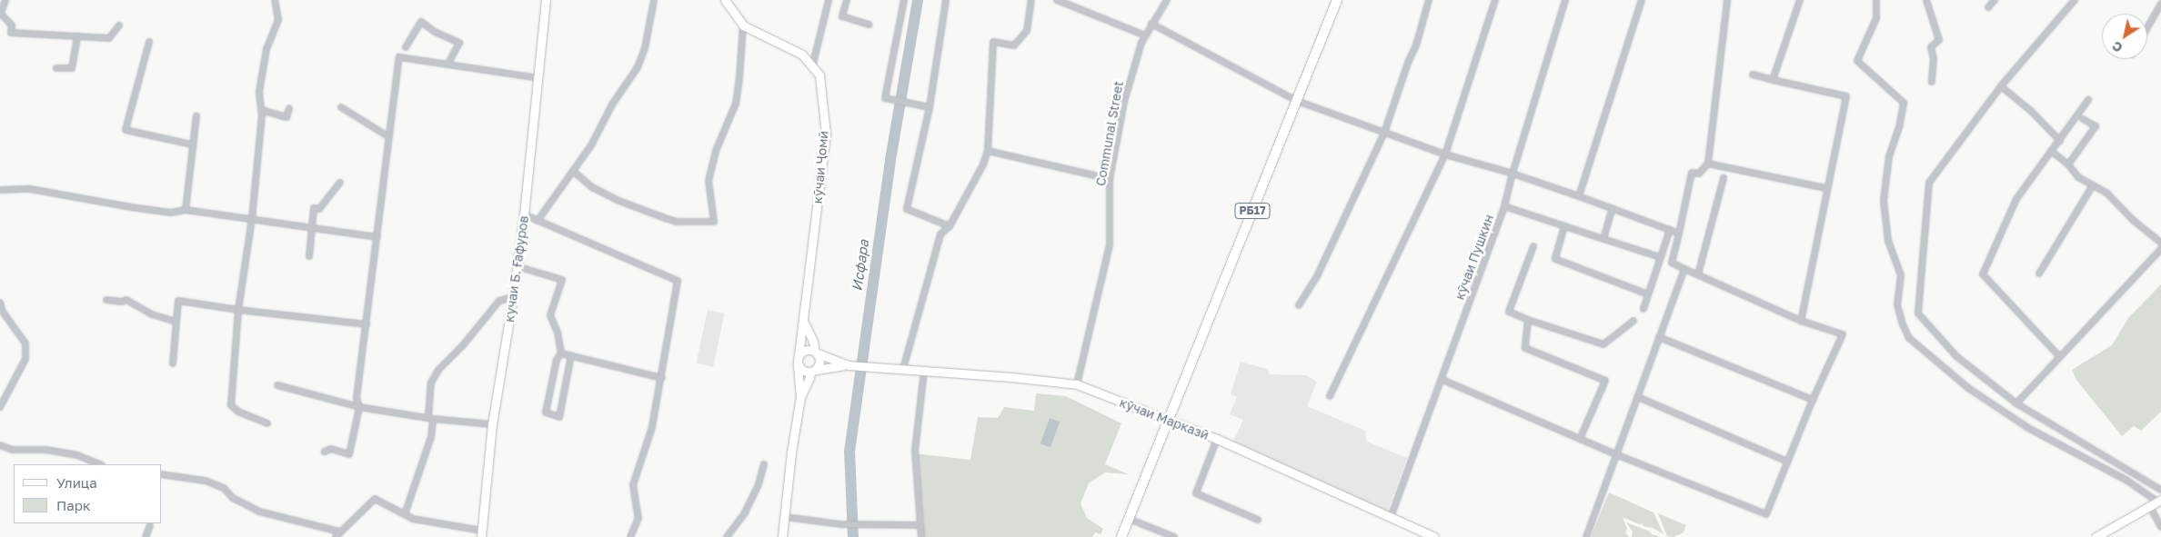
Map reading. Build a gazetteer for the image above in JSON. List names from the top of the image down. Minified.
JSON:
{"streets":{"main road":["кӯчаи Ҷомӣ","РБ17","кучаи Б. Ғафуров","кӯчаи Марказӣ"],"street":["Communal Street","кӯчаи Пушкин"]},"crossings":[["Communal Street","кӯчаи Марказӣ"],["РБ17","кӯчаи Марказӣ"],["кӯчаи Пушкин","кӯчаи Марказӣ"]],"water":["Исфара"],"legend":["Улица","Парк"],"north":"bottom left"}
